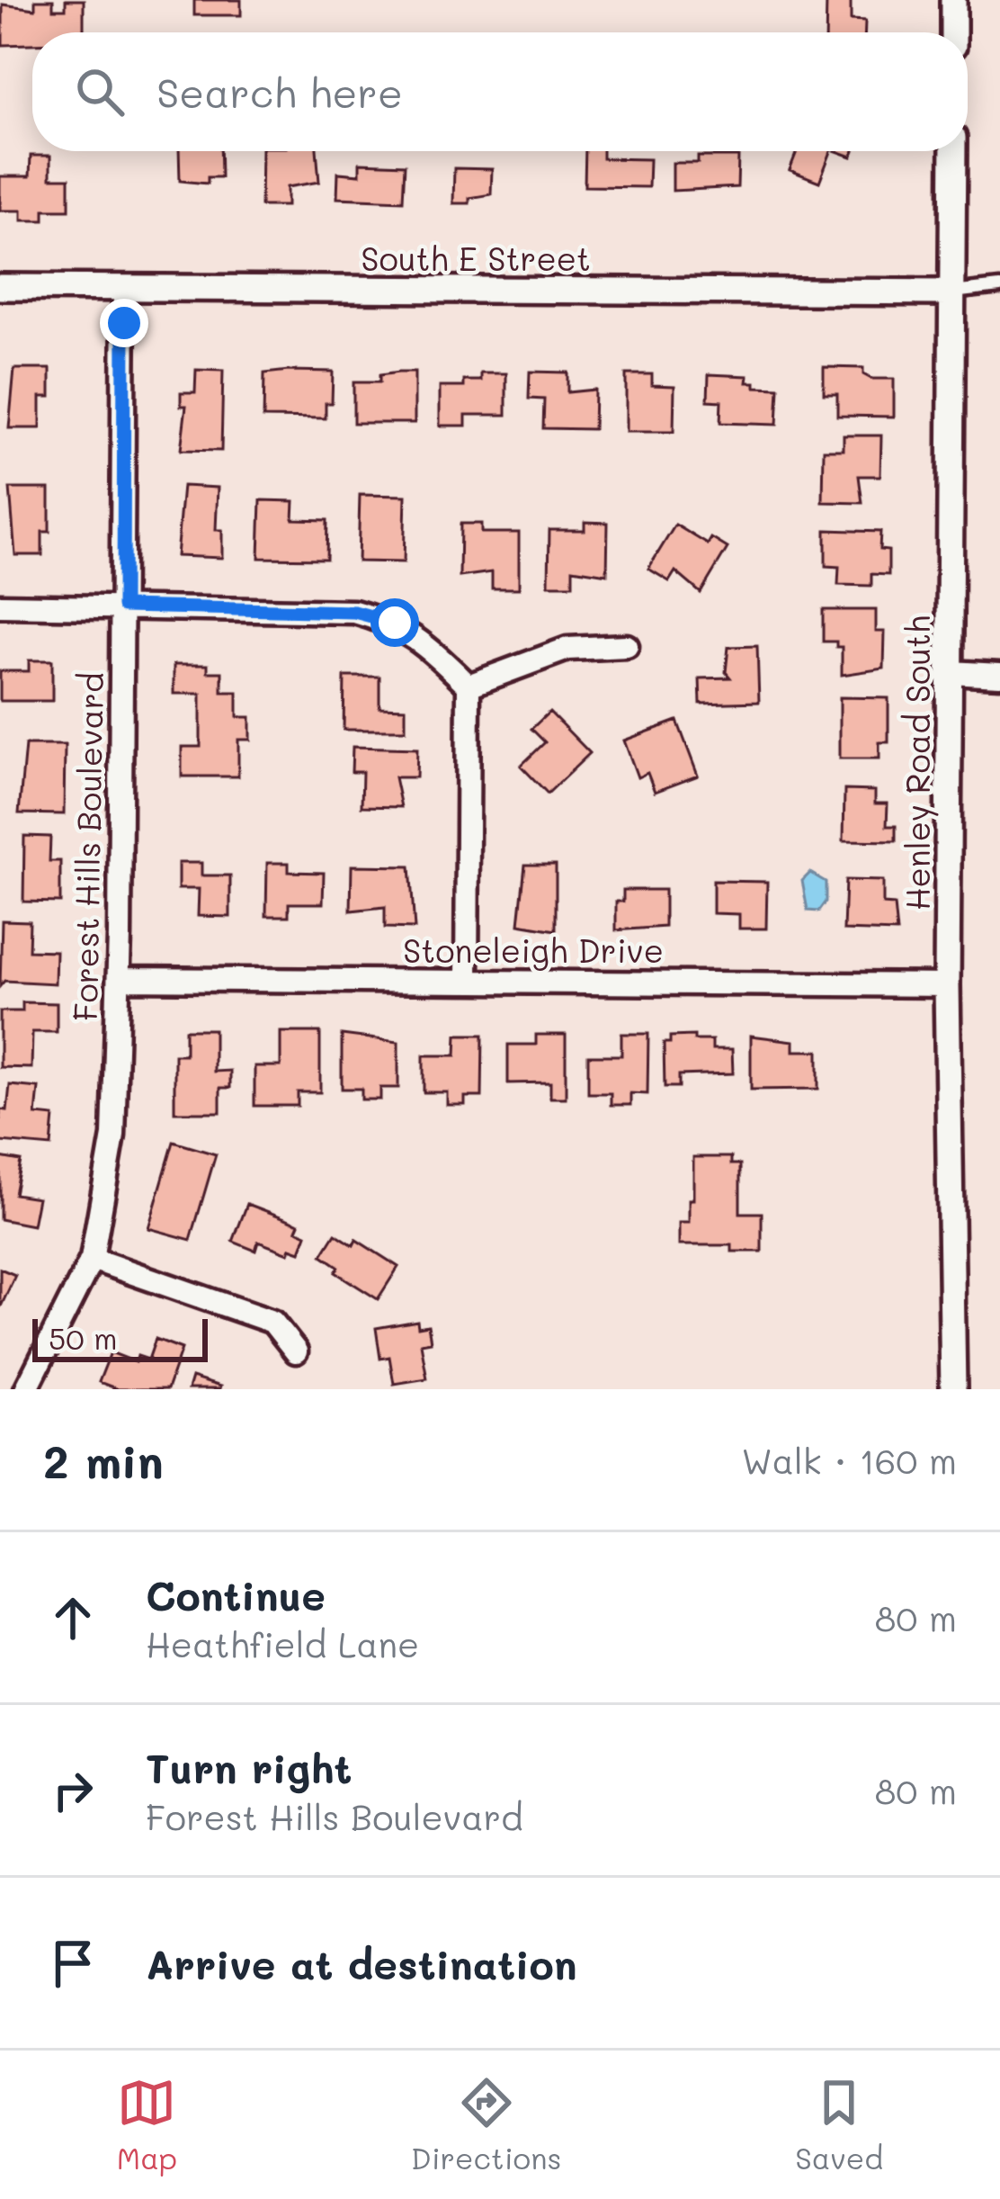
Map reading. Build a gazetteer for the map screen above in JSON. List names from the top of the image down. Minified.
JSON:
{"streets":{"street":["South E Street","Henley Road South","Forest Hills Boulevard","Stoneleigh Drive"]},"crossings":[["South E Street","Henley Road South"],["South E Street","Forest Hills Boulevard"],["Henley Road South","Stoneleigh Drive"],["Forest Hills Boulevard","Stoneleigh Drive"]],"scale_bar":"50 m","page":{"search":"Search here","scale":"50 m","heading":["2 min","Walk · 160 m"],"list":[["Continue","Heathfield Lane","80 m"],["Turn right","Forest Hills Boulevard","80 m"],"Arrive at destination"],"nav":["Map","Directions","Saved"]}}
